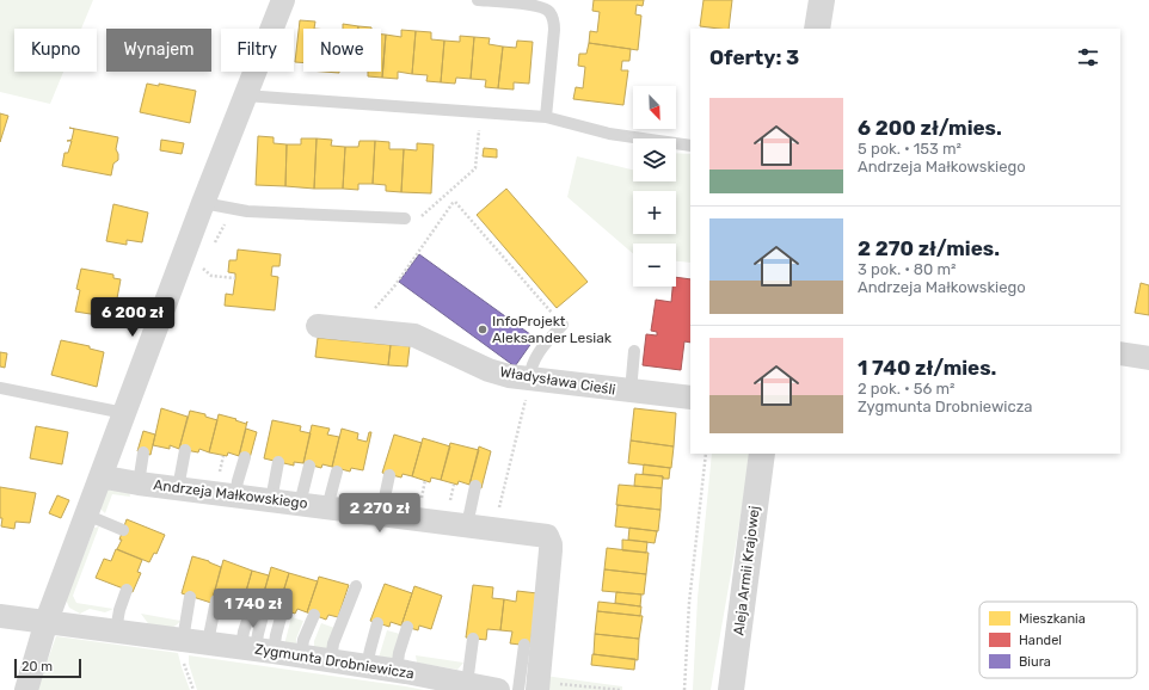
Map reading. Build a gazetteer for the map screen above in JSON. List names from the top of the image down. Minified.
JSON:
{"streets":{"street":["Władysława Cieśli","Andrzeja Małkowskiego","Aleja Armii Krajowej","Zygmunta Drobniewicza"]},"places":["InfoProjekt Aleksander Lesiak"],"legend":["Mieszkania","Handel","Biura"],"scale_bar":"20 m","north":"bottom right","page":{"chip":["Kupno","Wynajem","Filtry","Nowe"],"heading":"Oferty: 3","map_buttons":["+","−"],"list":[{"name":"6 200 zł/mies.","note":"5 pok. · 153 m² · Andrzeja Małkowskiego"},{"name":"2 270 zł/mies.","note":"3 pok. · 80 m² · Andrzeja Małkowskiego"},{"name":"1 740 zł/mies.","note":"2 pok. · 56 m² · Zygmunta Drobniewicza"}],"price":["6 200 zł","2 270 zł","1 740 zł"],"scale":"20 m"}}
